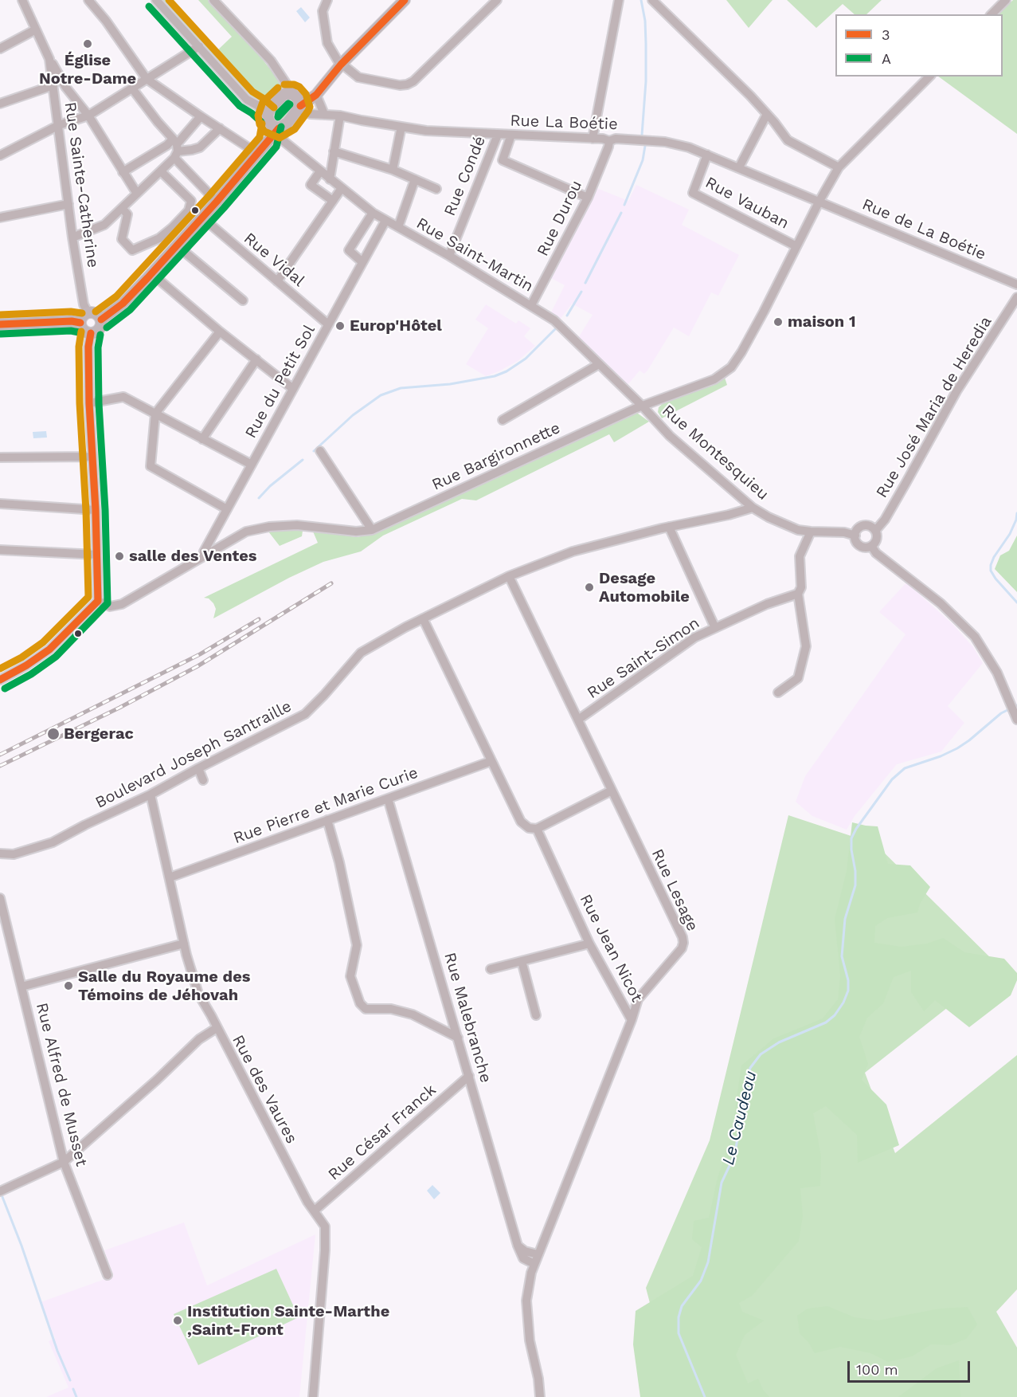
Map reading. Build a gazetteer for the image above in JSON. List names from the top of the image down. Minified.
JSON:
{"streets":{"street":["Rue La Boétie","Rue Condé","Rue Sainte-Catherine","Rue Vauban","Rue Durou","Rue de La Boétie","Rue Saint-Martin","Rue Vidal","Rue du Petit Sol","Rue José Maria de Heredia","Rue Montesquieu","Rue Bargironnette","Rue Saint-Simon","Boulevard Joseph Santraille","Rue Pierre et Marie Curie","Rue Lesage","Rue Jean Nicot","Rue Malebranche","Rue Alfred de Musset","Rue des Vaures","Rue César Franck"]},"crossings":[["Rue La Boétie","Rue Condé"],["Rue La Boétie","Rue Vauban"],["Rue La Boétie","Rue Durou"],["Rue La Boétie","Rue de La Boétie"],["Rue La Boétie","Rue Bargironnette"],["Rue Condé","Rue Saint-Martin"],["Rue Vauban","Rue Bargironnette"],["Rue Durou","Rue Saint-Martin"],["Rue de La Boétie","Rue Bargironnette"],["Rue Saint-Martin","Rue du Petit Sol"],["Rue Saint-Martin","Rue Montesquieu"],["Rue Saint-Martin","Rue Bargironnette"],["Rue Vidal","Rue du Petit Sol"],["Rue du Petit Sol","Rue Bargironnette"],["Rue José Maria de Heredia","Rue Montesquieu"],["Rue Montesquieu","Rue Bargironnette"],["Rue Montesquieu","Boulevard Joseph Santraille"],["Boulevard Joseph Santraille","Rue des Vaures"],["Rue Pierre et Marie Curie","Rue Malebranche"],["Rue Pierre et Marie Curie","Rue des Vaures"],["Rue Lesage","Rue Jean Nicot"],["Rue Jean Nicot","Rue Malebranche"],["Rue Malebranche","Rue César Franck"],["Rue des Vaures","Rue César Franck"]],"water":["Le Caudeau"],"places":["Église Notre-Dame","maison 1","Europ'Hôtel","salle des Ventes","Desage Automobile","Bergerac","Salle du Royaume des Témoins de Jéhovah","Institution Sainte-Marthe ,Saint-Front"],"lines":["transit line 3","transit line A"],"legend":["3","A"],"scale_bar":"100 m"}
